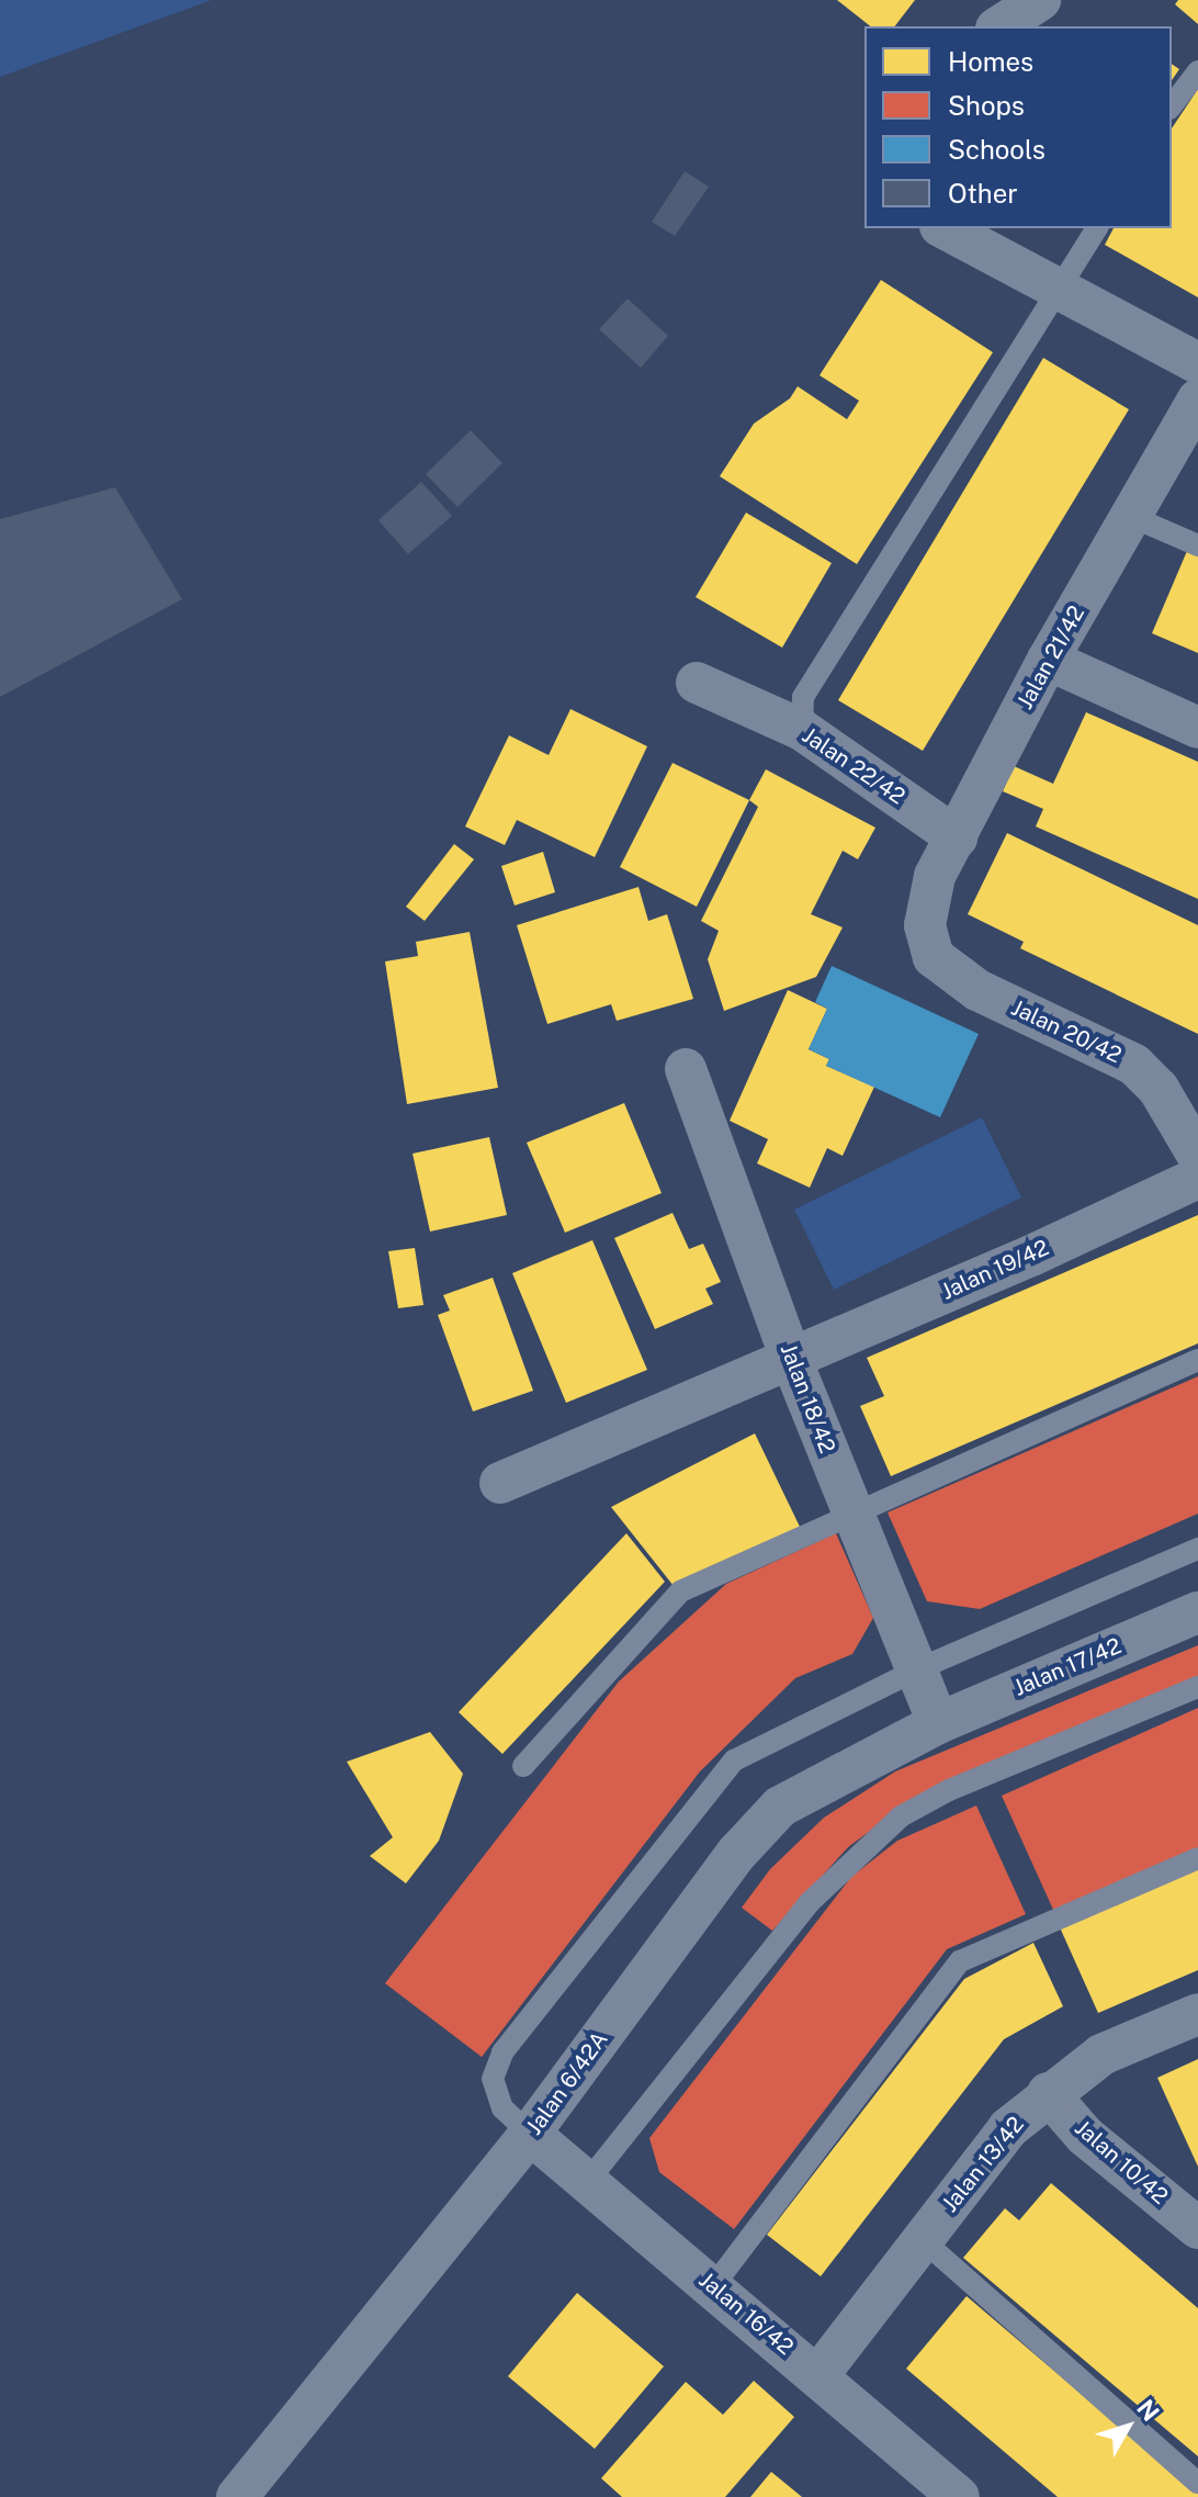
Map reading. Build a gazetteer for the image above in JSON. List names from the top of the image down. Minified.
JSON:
{"streets":{"street":["Jalan 21/42","Jalan 22/42","Jalan 20/42","Jalan 19/42","Jalan 18/42","Jalan 17/42","Jalan 6/42A","Jalan 10/42","Jalan 13/42","Jalan 16/42"]},"crossings":[["Jalan 21/42","Jalan 22/42"],["Jalan 21/42","Jalan 20/42"],["Jalan 19/42","Jalan 18/42"],["Jalan 18/42","Jalan 17/42"],["Jalan 18/42","Jalan 6/42A"],["Jalan 17/42","Jalan 6/42A"],["Jalan 6/42A","Jalan 16/42"],["Jalan 10/42","Jalan 13/42"],["Jalan 13/42","Jalan 16/42"]],"legend":["Homes","Shops","Schools","Other"],"north":"top right"}
